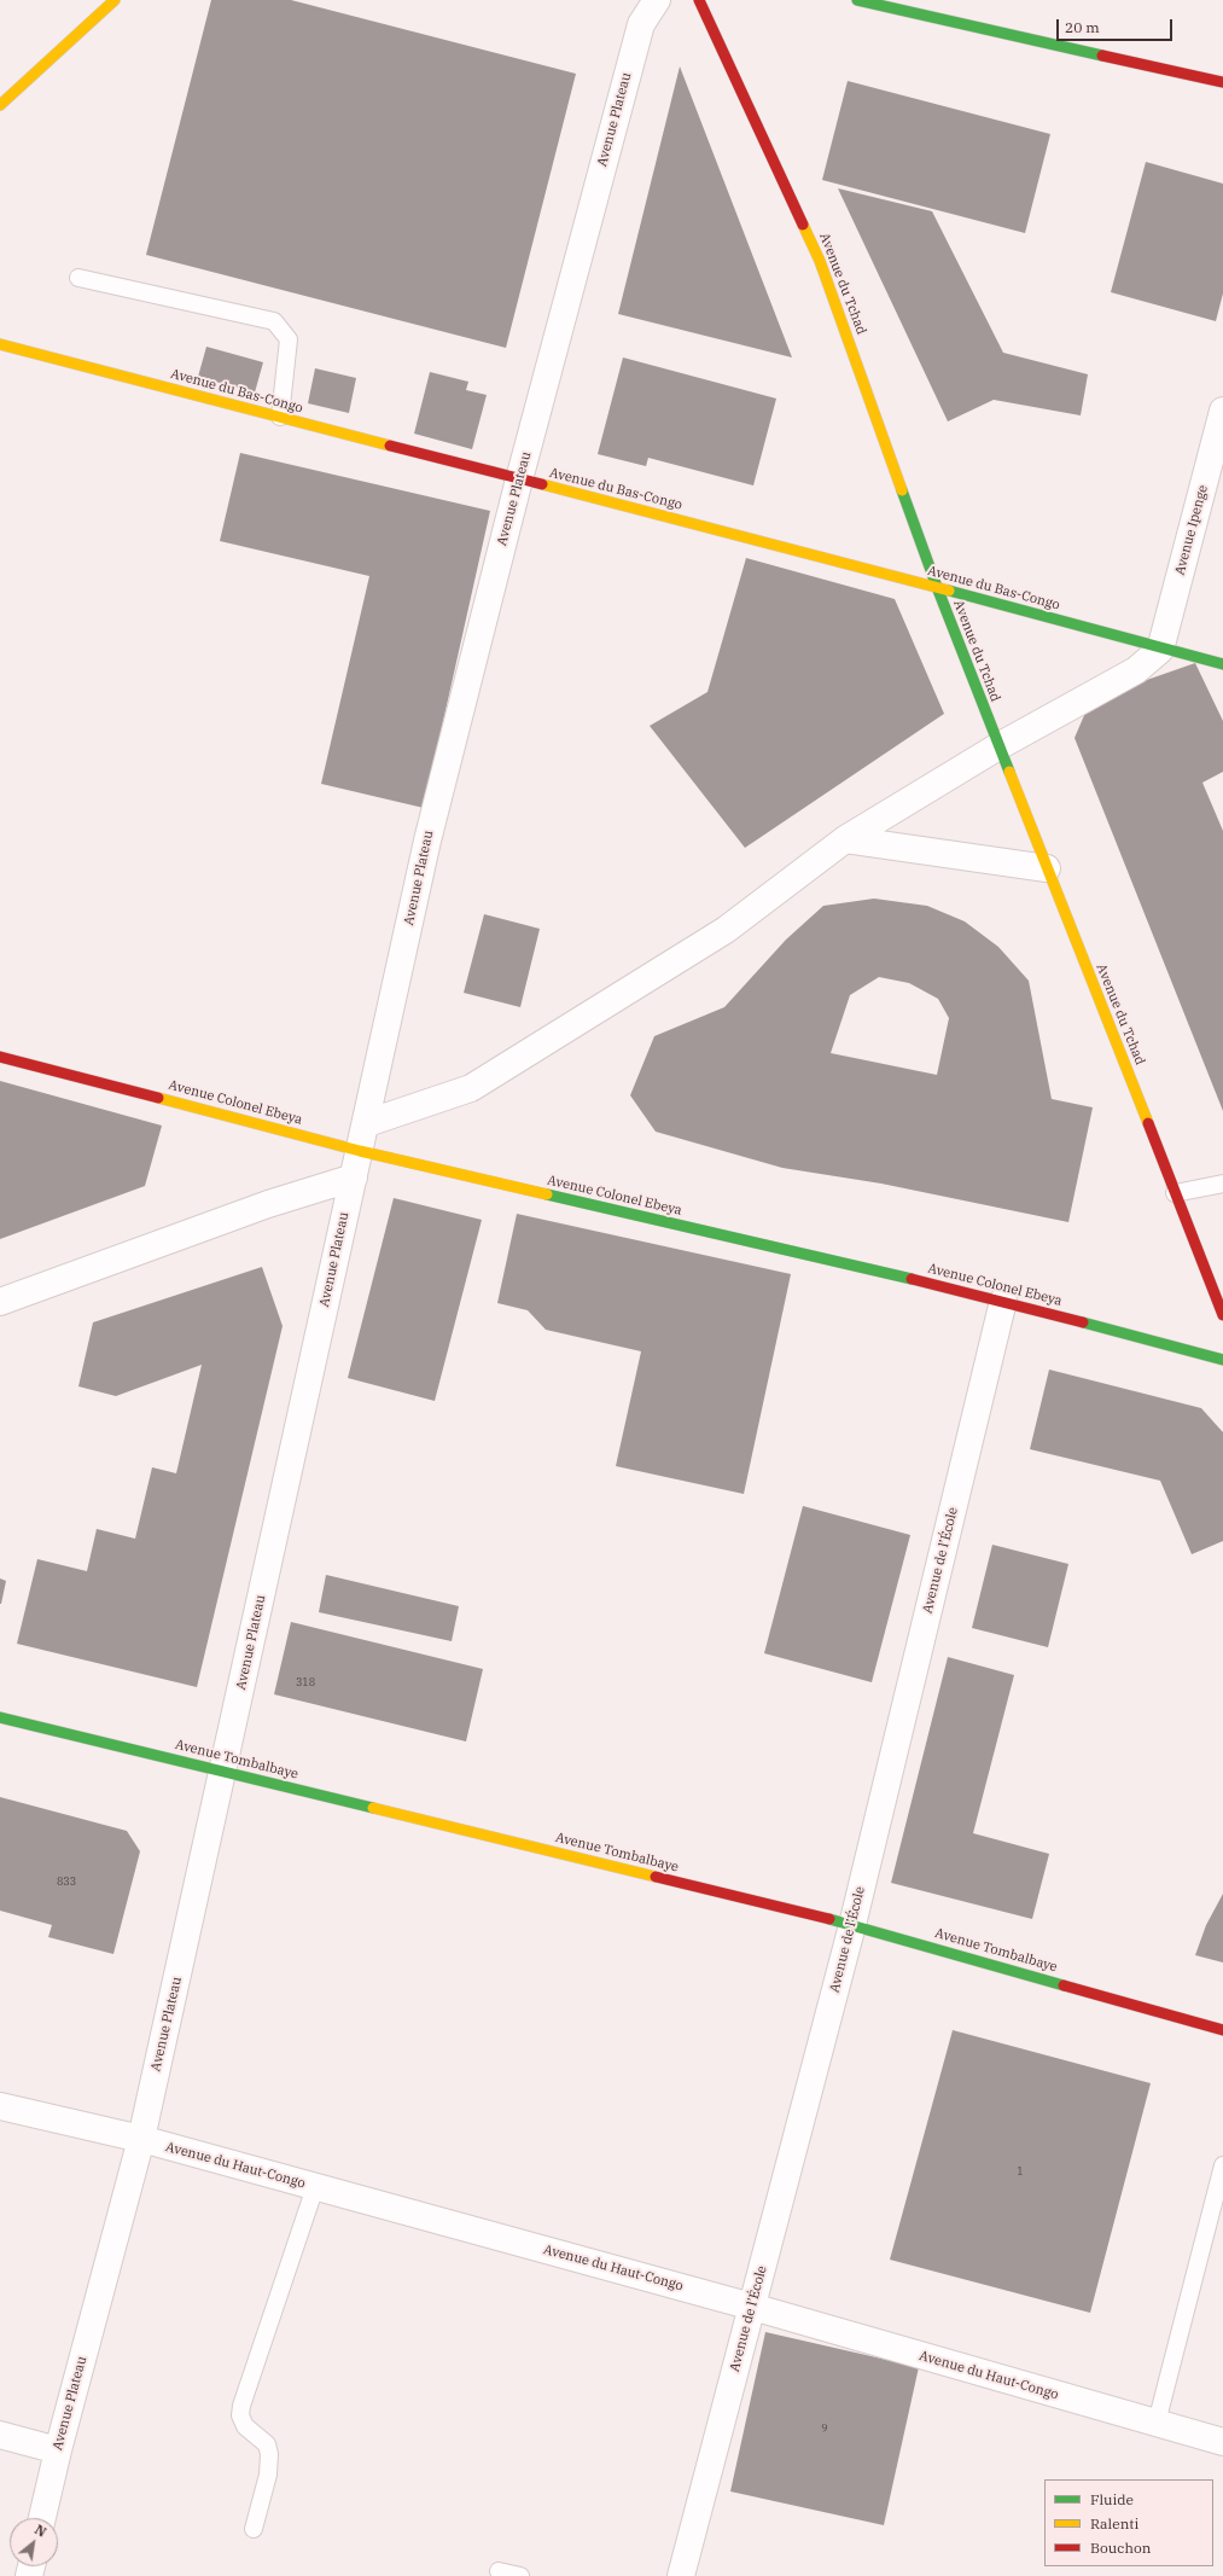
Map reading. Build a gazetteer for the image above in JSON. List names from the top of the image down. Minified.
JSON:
{"streets":{"street":["Avenue Plateau","Avenue du Tchad","Avenue du Bas-Congo","Avenue Ipenge","Avenue Colonel Ebeya","Avenue de l’École","Avenue Tombalbaye","Avenue du Haut-Congo"]},"crossings":[["Avenue Plateau","Avenue du Bas-Congo"],["Avenue Plateau","Avenue Colonel Ebeya"],["Avenue Plateau","Avenue Tombalbaye"],["Avenue Plateau","Avenue du Haut-Congo"],["Avenue du Tchad","Avenue du Bas-Congo"],["Avenue du Bas-Congo","Avenue Ipenge"],["Avenue Colonel Ebeya","Avenue de l’École"],["Avenue de l’École","Avenue Tombalbaye"],["Avenue de l’École","Avenue du Haut-Congo"]],"house_numbers":["318","833","1","9"],"legend":["Fluide","Ralenti","Bouchon"],"scale_bar":"20 m","north":"top right"}
